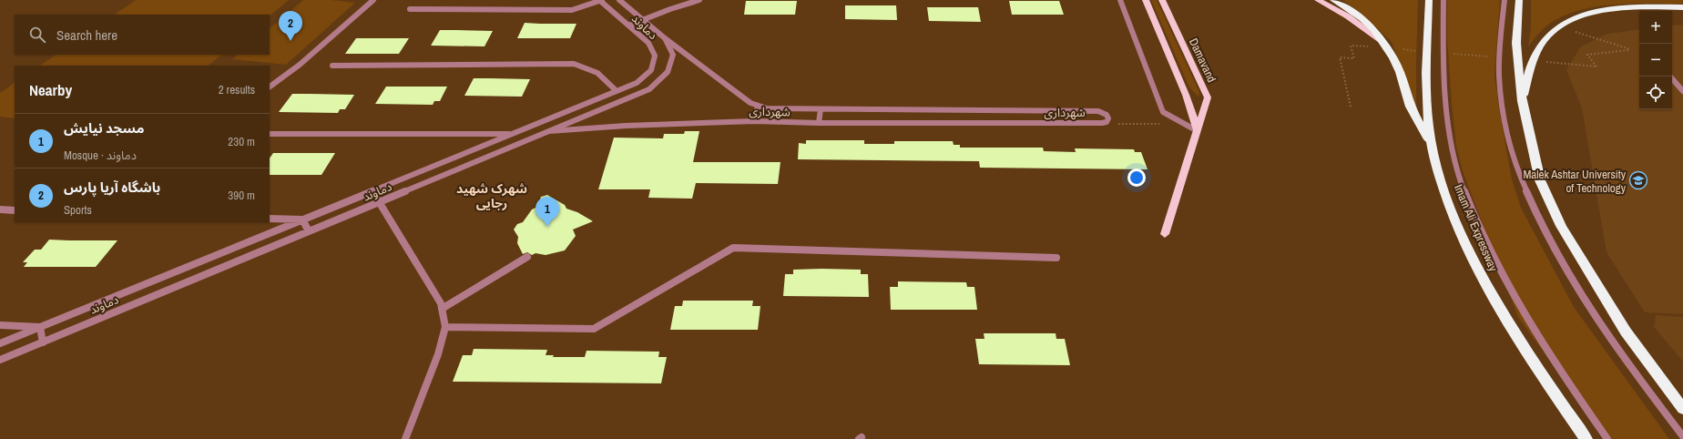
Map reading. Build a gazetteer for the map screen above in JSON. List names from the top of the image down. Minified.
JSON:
{"streets":{"highway":["Imam Ali Expressway"],"main road":["Damavand"],"street":["دماوند","شهرداری"]},"crossings":[["دماوند","شهرداری"]],"districts":["شهرک شهید رجایی"],"places":{"school or university":["Malek Ashtar University of Technology"]},"page":{"map_buttons":["+","−"],"pins":["2","1"],"search":"Search here","heading":["Nearby","2 results"],"list":[{"mark":"1","name":"مسجد نیایش","note":"Mosque · دماوند","value":"230 m"},{"mark":"2","name":"باشگاه آریا پارس","note":"Sports","value":"390 m"}]}}
